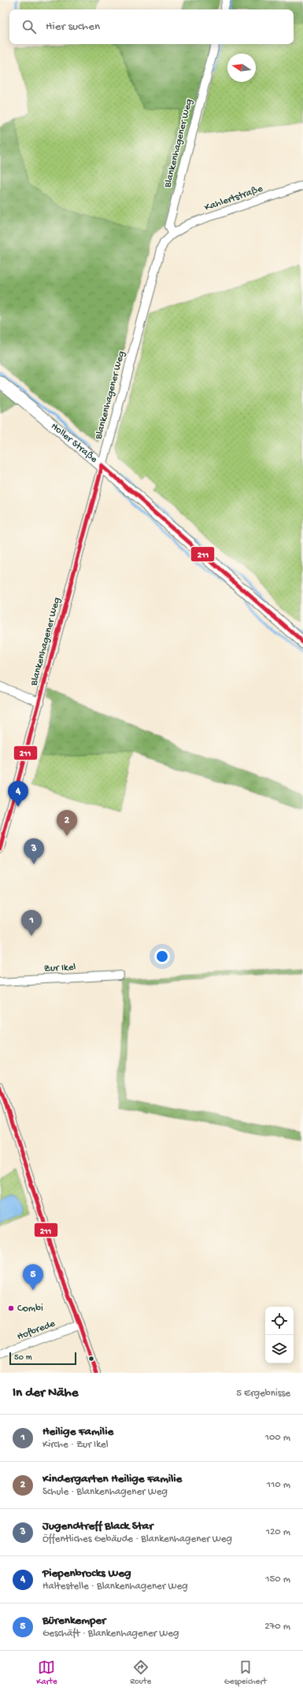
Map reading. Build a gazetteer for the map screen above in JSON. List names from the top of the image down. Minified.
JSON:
{"streets":{"street":["Blankenhagener Weg","Kahlertstraße","Holler Straße","Zur Ikel","Hofbrede"]},"crossings":[["Blankenhagener Weg","Kahlertstraße"],["Blankenhagener Weg","Holler Straße"]],"places":["Combi"],"lines":["transit line 211"],"scale_bar":"50 m","north":"left","page":{"search":"Hier suchen","pins":["4","2","3","1","5"],"scale":"50 m","heading":["In der Nähe","5 Ergebnisse"],"list":[{"mark":"1","name":"Heilige Familie","note":"Kirche · Zur Ikel","value":"100 m"},{"mark":"2","name":"Kindergarten Heilige Familie","note":"Schule · Blankenhagener Weg","value":"110 m"},{"mark":"3","name":"Jugendtreff Black Star","note":"Öffentliches Gebäude · Blankenhagener Weg","value":"120 m"},{"mark":"4","name":"Piepenbrocks Weg","note":"Haltestelle · Blankenhagener Weg","value":"150 m"},{"mark":"5","name":"Bürenkemper","note":"Geschäft · Blankenhagener Weg","value":"270 m"}],"nav":["Karte","Route","Gespeichert"]}}
